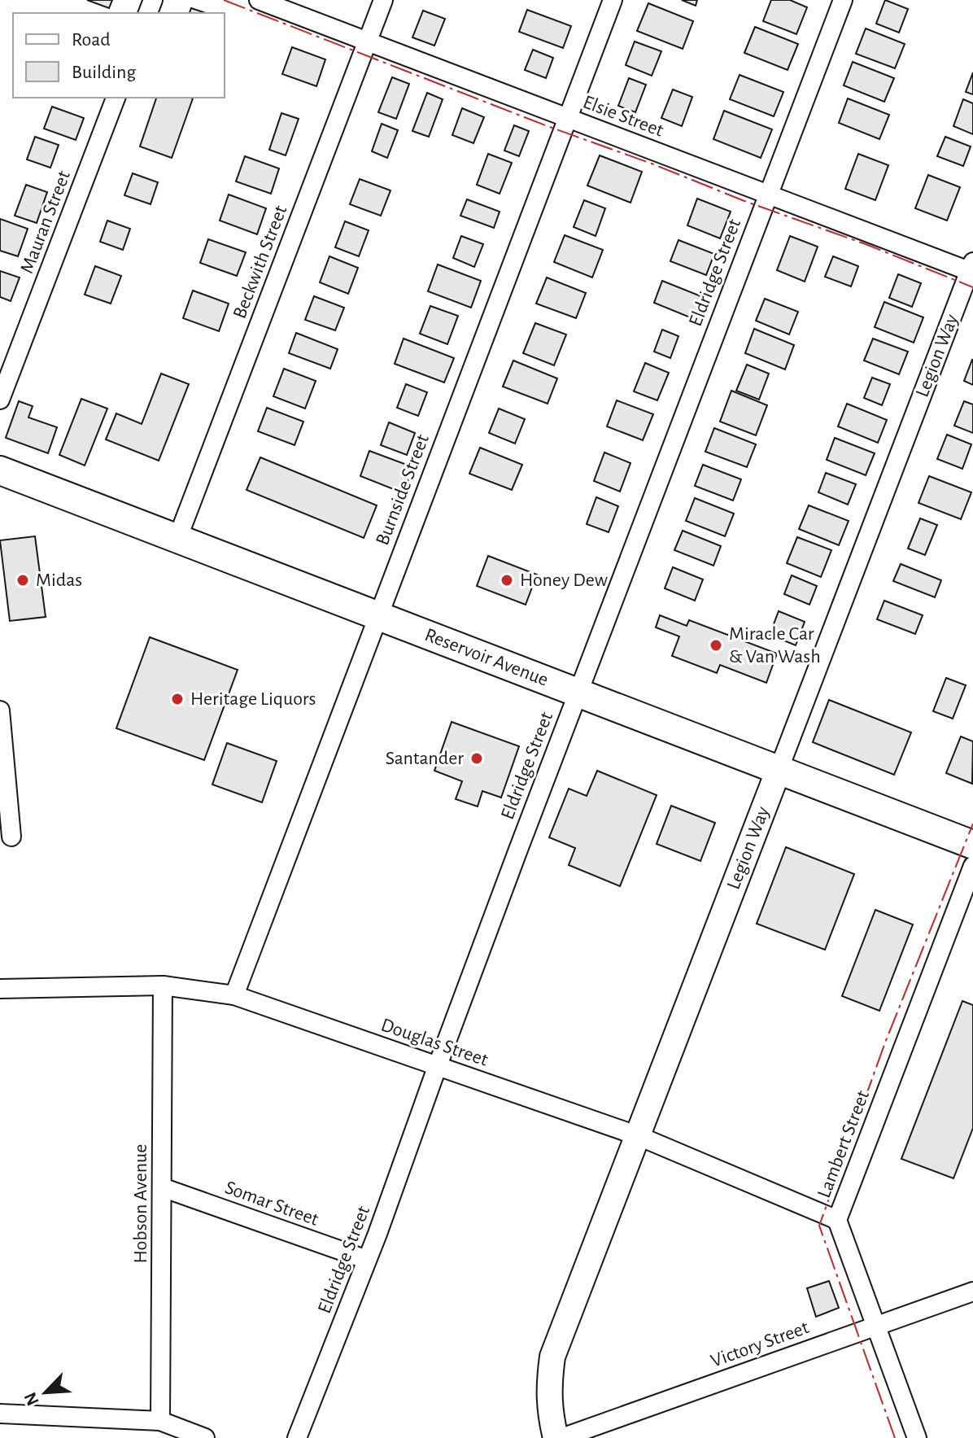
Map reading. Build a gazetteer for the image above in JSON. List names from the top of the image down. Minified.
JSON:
{"streets":{"main road":["Reservoir Avenue"],"street":["Elsie Street","Mauran Street","Beckwith Street","Eldridge Street","Legion Way","Burnside Street","Douglas Street","Lambert Street","Hobson Avenue","Somar Street","Victory Street"]},"crossings":[["Elsie Street","Beckwith Street"],["Elsie Street","Eldridge Street"],["Elsie Street","Legion Way"],["Elsie Street","Burnside Street"],["Beckwith Street","Reservoir Avenue"],["Eldridge Street","Reservoir Avenue"],["Eldridge Street","Douglas Street"],["Eldridge Street","Somar Street"],["Legion Way","Reservoir Avenue"],["Legion Way","Douglas Street"],["Burnside Street","Reservoir Avenue"],["Burnside Street","Douglas Street"],["Douglas Street","Lambert Street"],["Douglas Street","Hobson Avenue"],["Lambert Street","Victory Street"],["Hobson Avenue","Somar Street"]],"places":["Midas","Honey Dew","Miracle Car & Van Wash","Heritage Liquors","Santander"],"legend":["Road","Building"],"north":"bottom left"}
